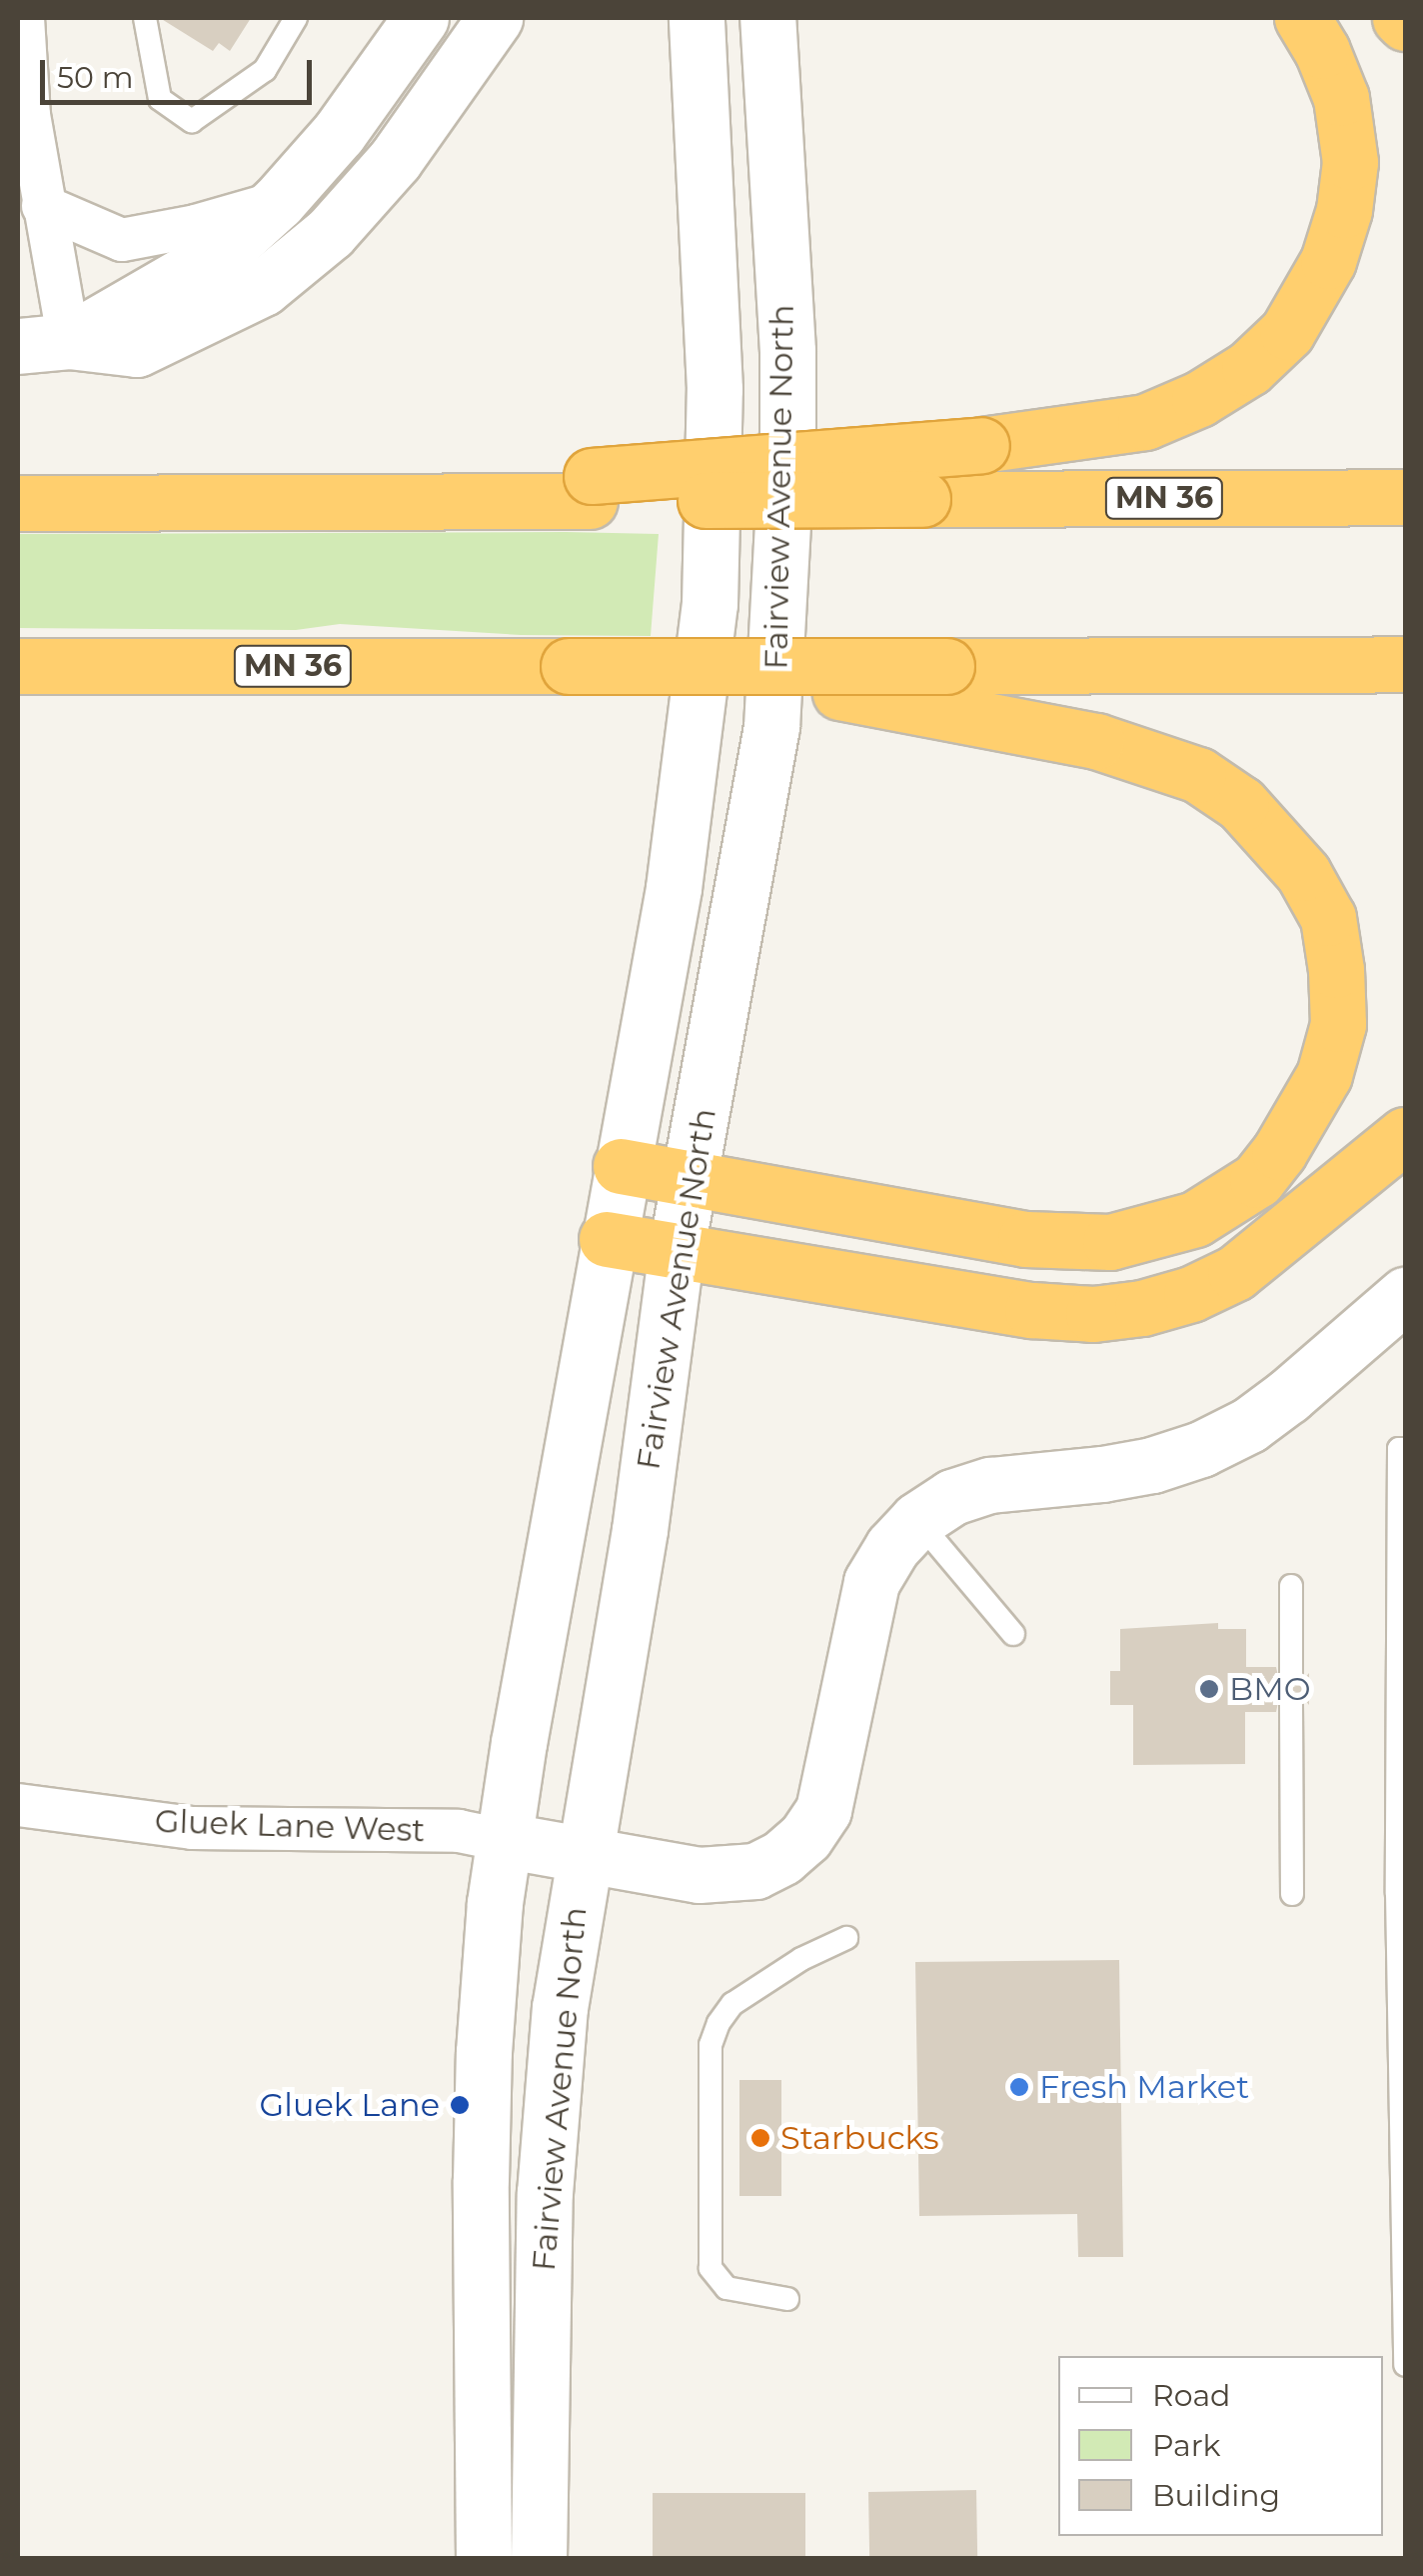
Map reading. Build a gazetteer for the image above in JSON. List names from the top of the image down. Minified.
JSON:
{"streets":{"highway":["MN 36"],"street":["Fairview Avenue North","Gluek Lane West"]},"crossings":[["Fairview Avenue North","Gluek Lane West"]],"places":["BMO","Fresh Market","Gluek Lane","Starbucks"],"legend":["Road","Park","Building"],"scale_bar":"50 m"}
